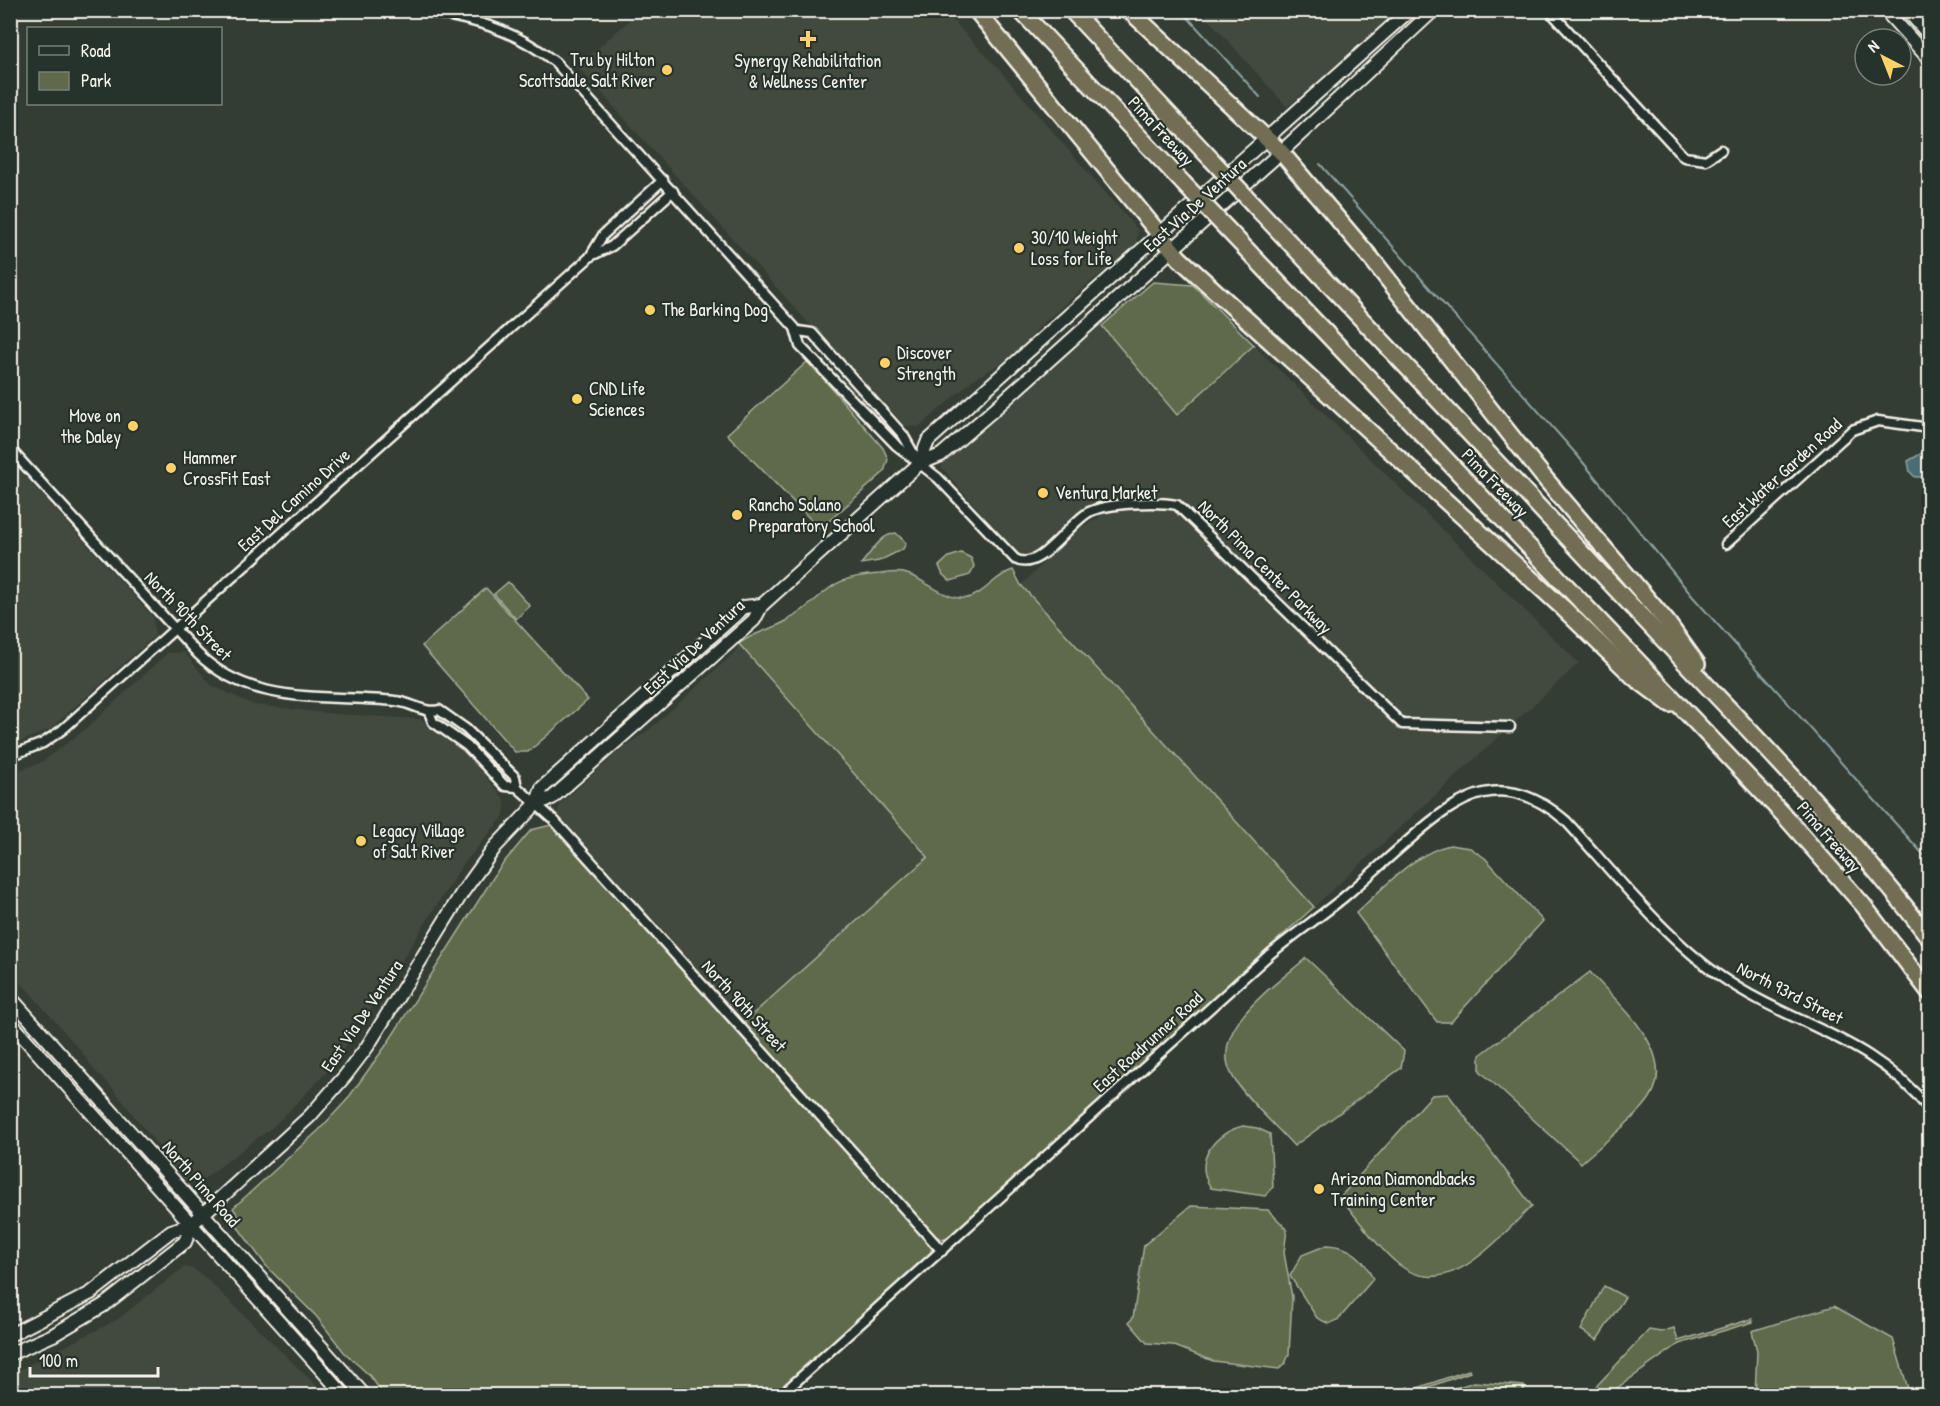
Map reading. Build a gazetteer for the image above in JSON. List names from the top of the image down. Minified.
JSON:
{"streets":{"highway":["Pima Freeway"],"main road":["East Via De Ventura","North Pima Road"],"street":["East Water Garden Road","East Del Camino Drive","North Pima Center Parkway","North 90th Street","North 93rd Street","East Roadrunner Road"]},"crossings":[["East Via De Ventura","North Pima Center Parkway"],["East Via De Ventura","North 90th Street"],["East Via De Ventura","North Pima Road"],["East Del Camino Drive","North Pima Center Parkway"],["East Del Camino Drive","North 90th Street"],["North 90th Street","East Roadrunner Road"],["North 93rd Street","East Roadrunner Road"]],"places":{"health":["Synergy Rehabilitation & Wellness Center"],"other":["Tru by Hilton Scottsdale Salt River","30/10 Weight Loss for Life","The Barking Dog","Discover Strength","CND Life Sciences","Move on the Daley","Hammer CrossFit East","Ventura Market","Rancho Solano Preparatory School","Legacy Village of Salt River","Arizona Diamondbacks Training Center"]},"legend":["Road","Park"],"scale_bar":"100 m","north":"top left"}
